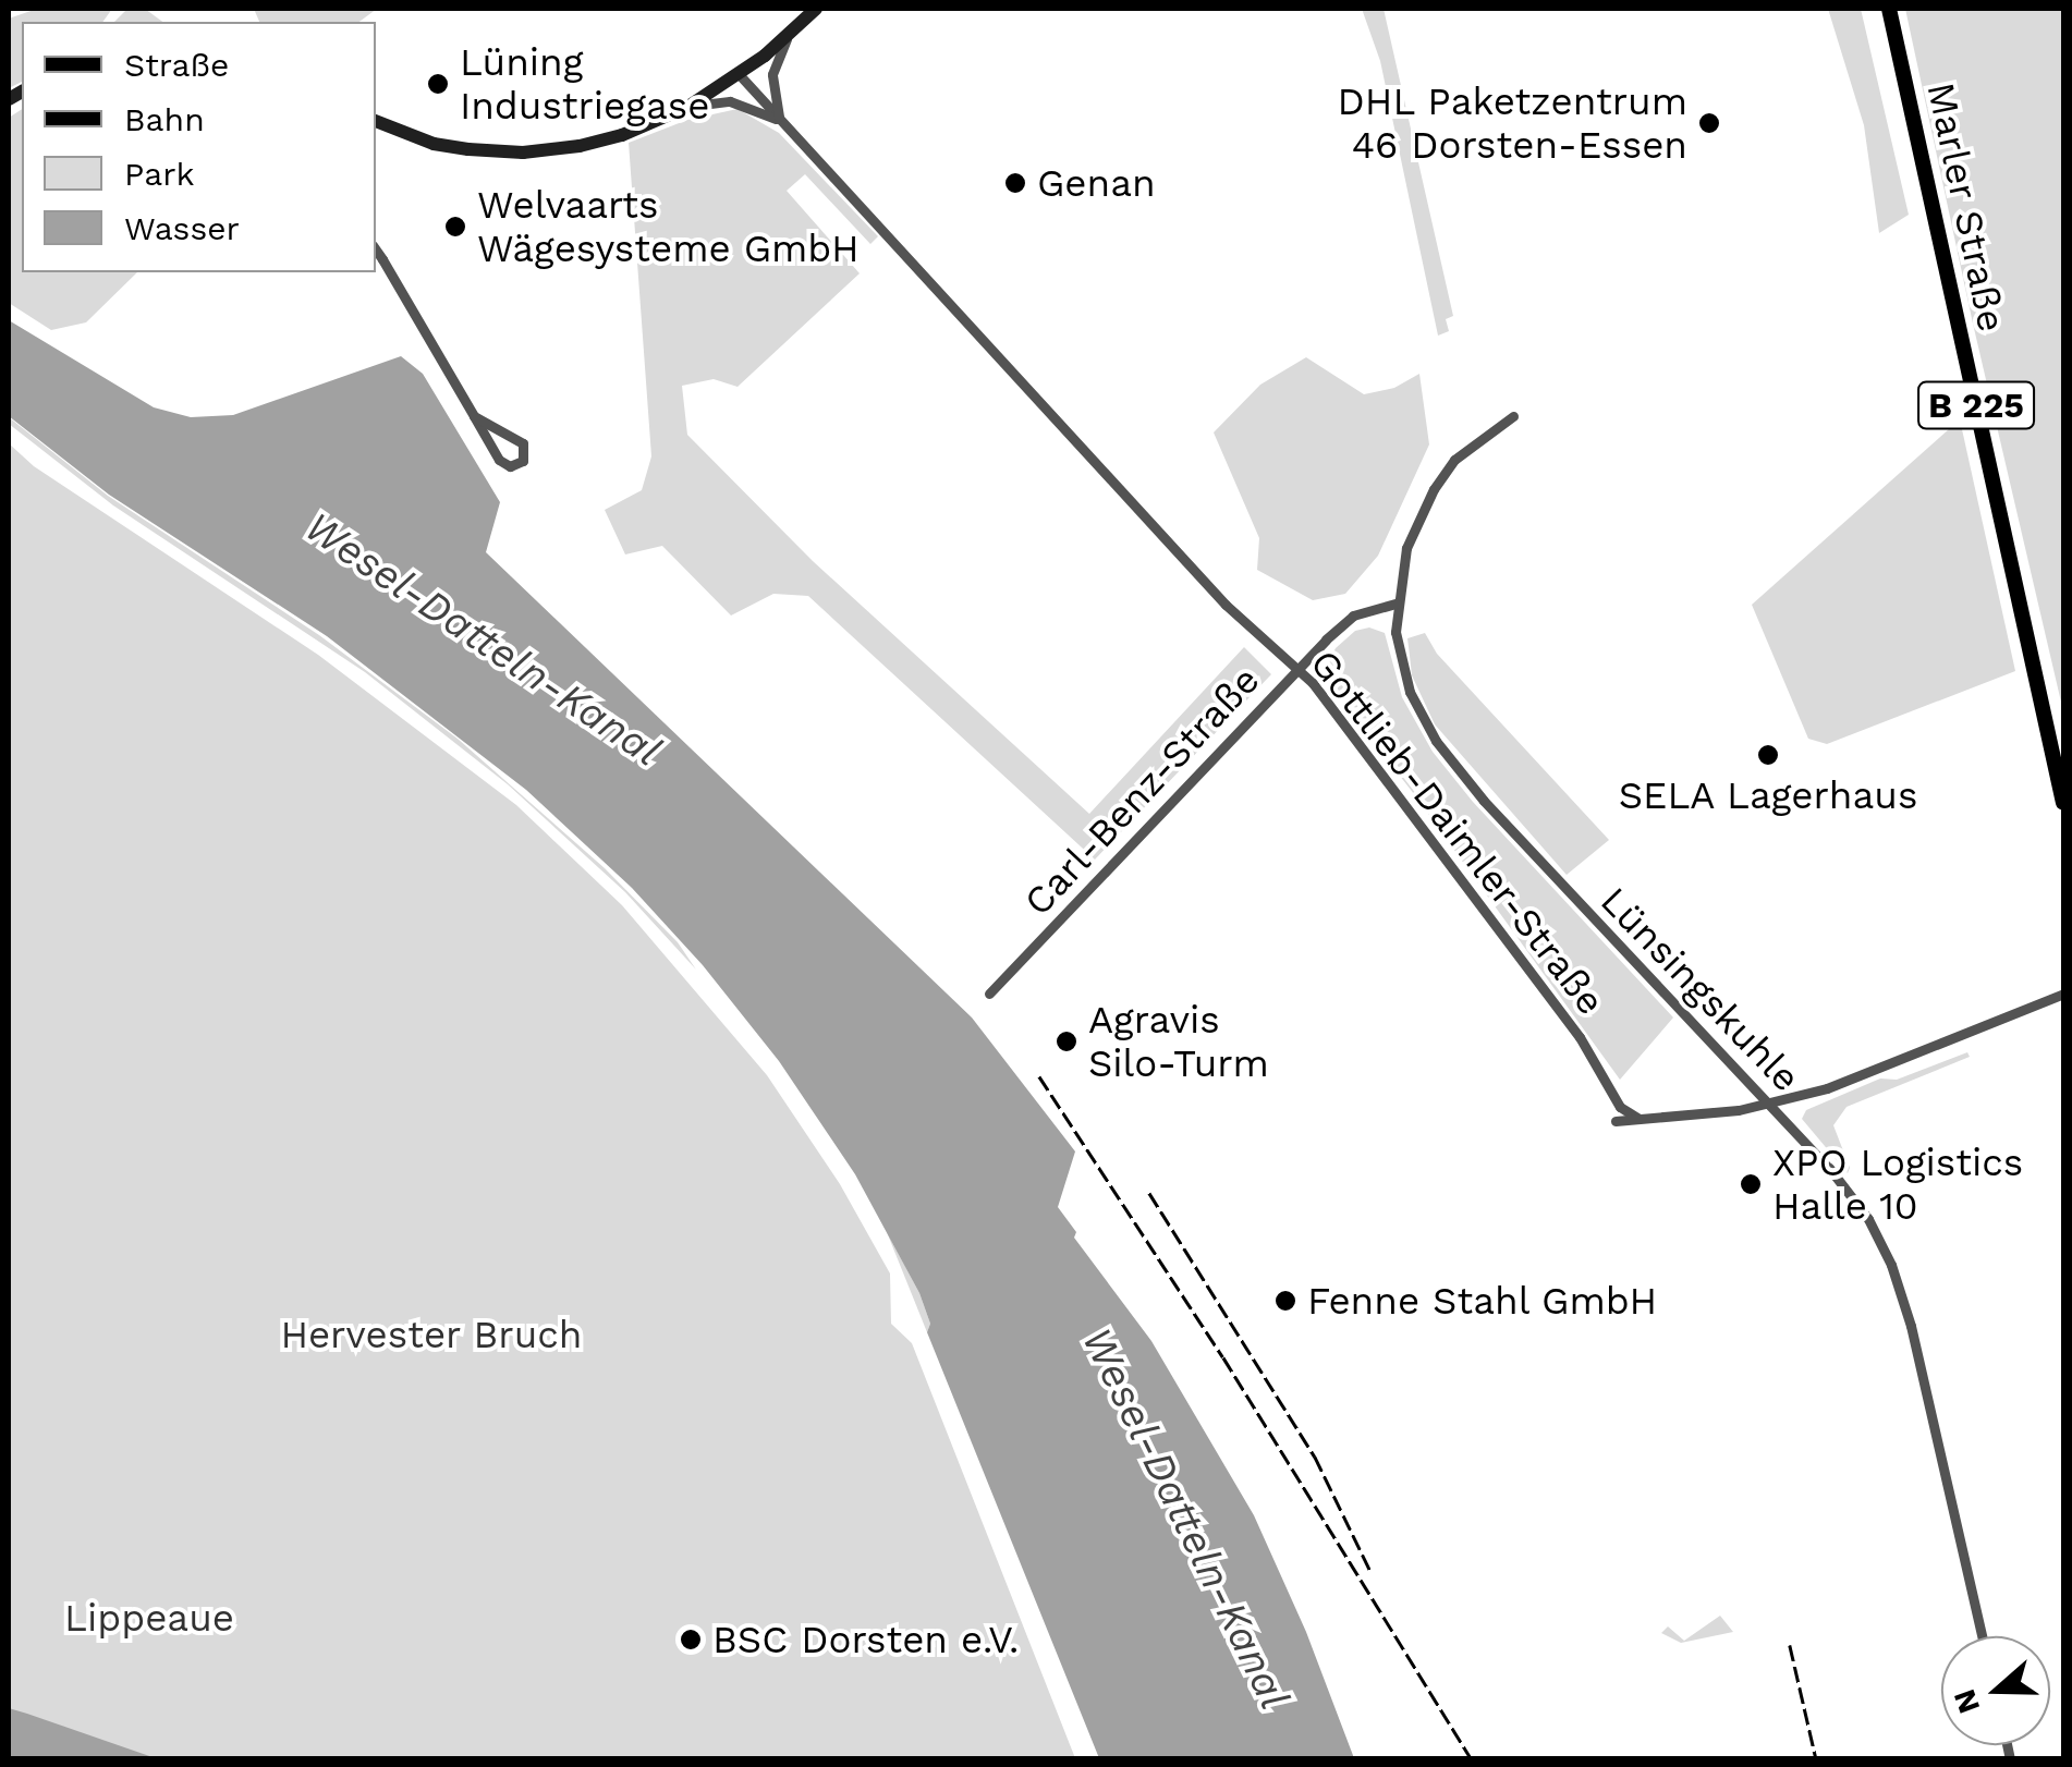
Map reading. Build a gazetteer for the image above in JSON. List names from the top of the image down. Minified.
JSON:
{"streets":{"main road":["Marler Straße","B 225"],"street":["Carl-Benz-Straße","Gottlieb-Daimler-Straße","Lünsingskuhle"]},"crossings":[["Carl-Benz-Straße","Gottlieb-Daimler-Straße"],["Carl-Benz-Straße","Lünsingskuhle"]],"water":["Wesel-Datteln-Kanal"],"parks":["Hervester Bruch","Lippeaue"],"places":["Lüning Industriegase","DHL Paketzentrum 46 Dorsten-Essen","Genan","Welvaarts Wägesysteme GmbH","SELA Lagerhaus","Agravis Silo-Turm","XPO Logistics Halle 10","Fenne Stahl GmbH","BSC Dorsten e.V."],"legend":["Straße","Bahn","Park","Wasser"],"north":"left"}
